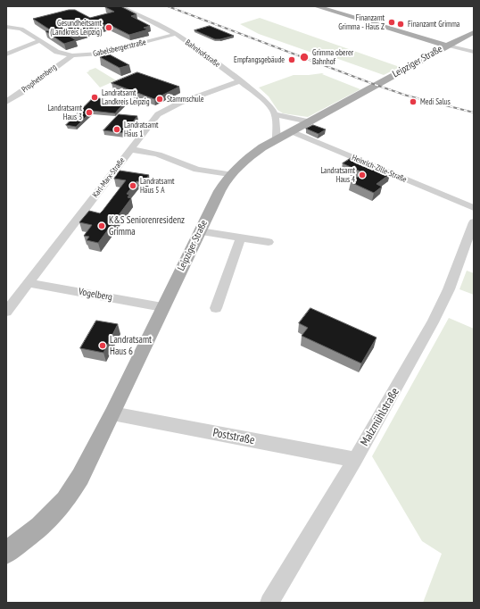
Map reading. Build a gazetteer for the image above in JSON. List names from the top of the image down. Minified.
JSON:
{"streets":{"main road":["Leipziger Straße"],"street":["Gabelsbergerstraße","Bahnhofstraße","Prophetenberg","Heinrich-Zille-Straße","Karl-Marx-Straße","Vogelberg","Malzmühlstraße","Poststraße"]},"crossings":[["Gabelsbergerstraße","Bahnhofstraße"],["Gabelsbergerstraße","Prophetenberg"],["Bahnhofstraße","Karl-Marx-Straße"],["Leipziger Straße","Heinrich-Zille-Straße"],["Leipziger Straße","Vogelberg"],["Leipziger Straße","Poststraße"],["Karl-Marx-Straße","Vogelberg"],["Malzmühlstraße","Poststraße"]],"places":["Finanzamt Grimma - Haus Z","Finanzamt Grimma","Gesundheitsamt (Landkreis Leipzig)","Grimma oberer Bahnhof","Empfangsgebäude","Landratsamt Landkreis Leipzig","Stammschule","Medi Salus","Landratsamt Haus 3","Landratsamt Haus 1","Landratsamt Haus 4","Landratsamt Haus 5 A","K&S Seniorenresidenz Grimma","Landratsamt Haus 6"]}
